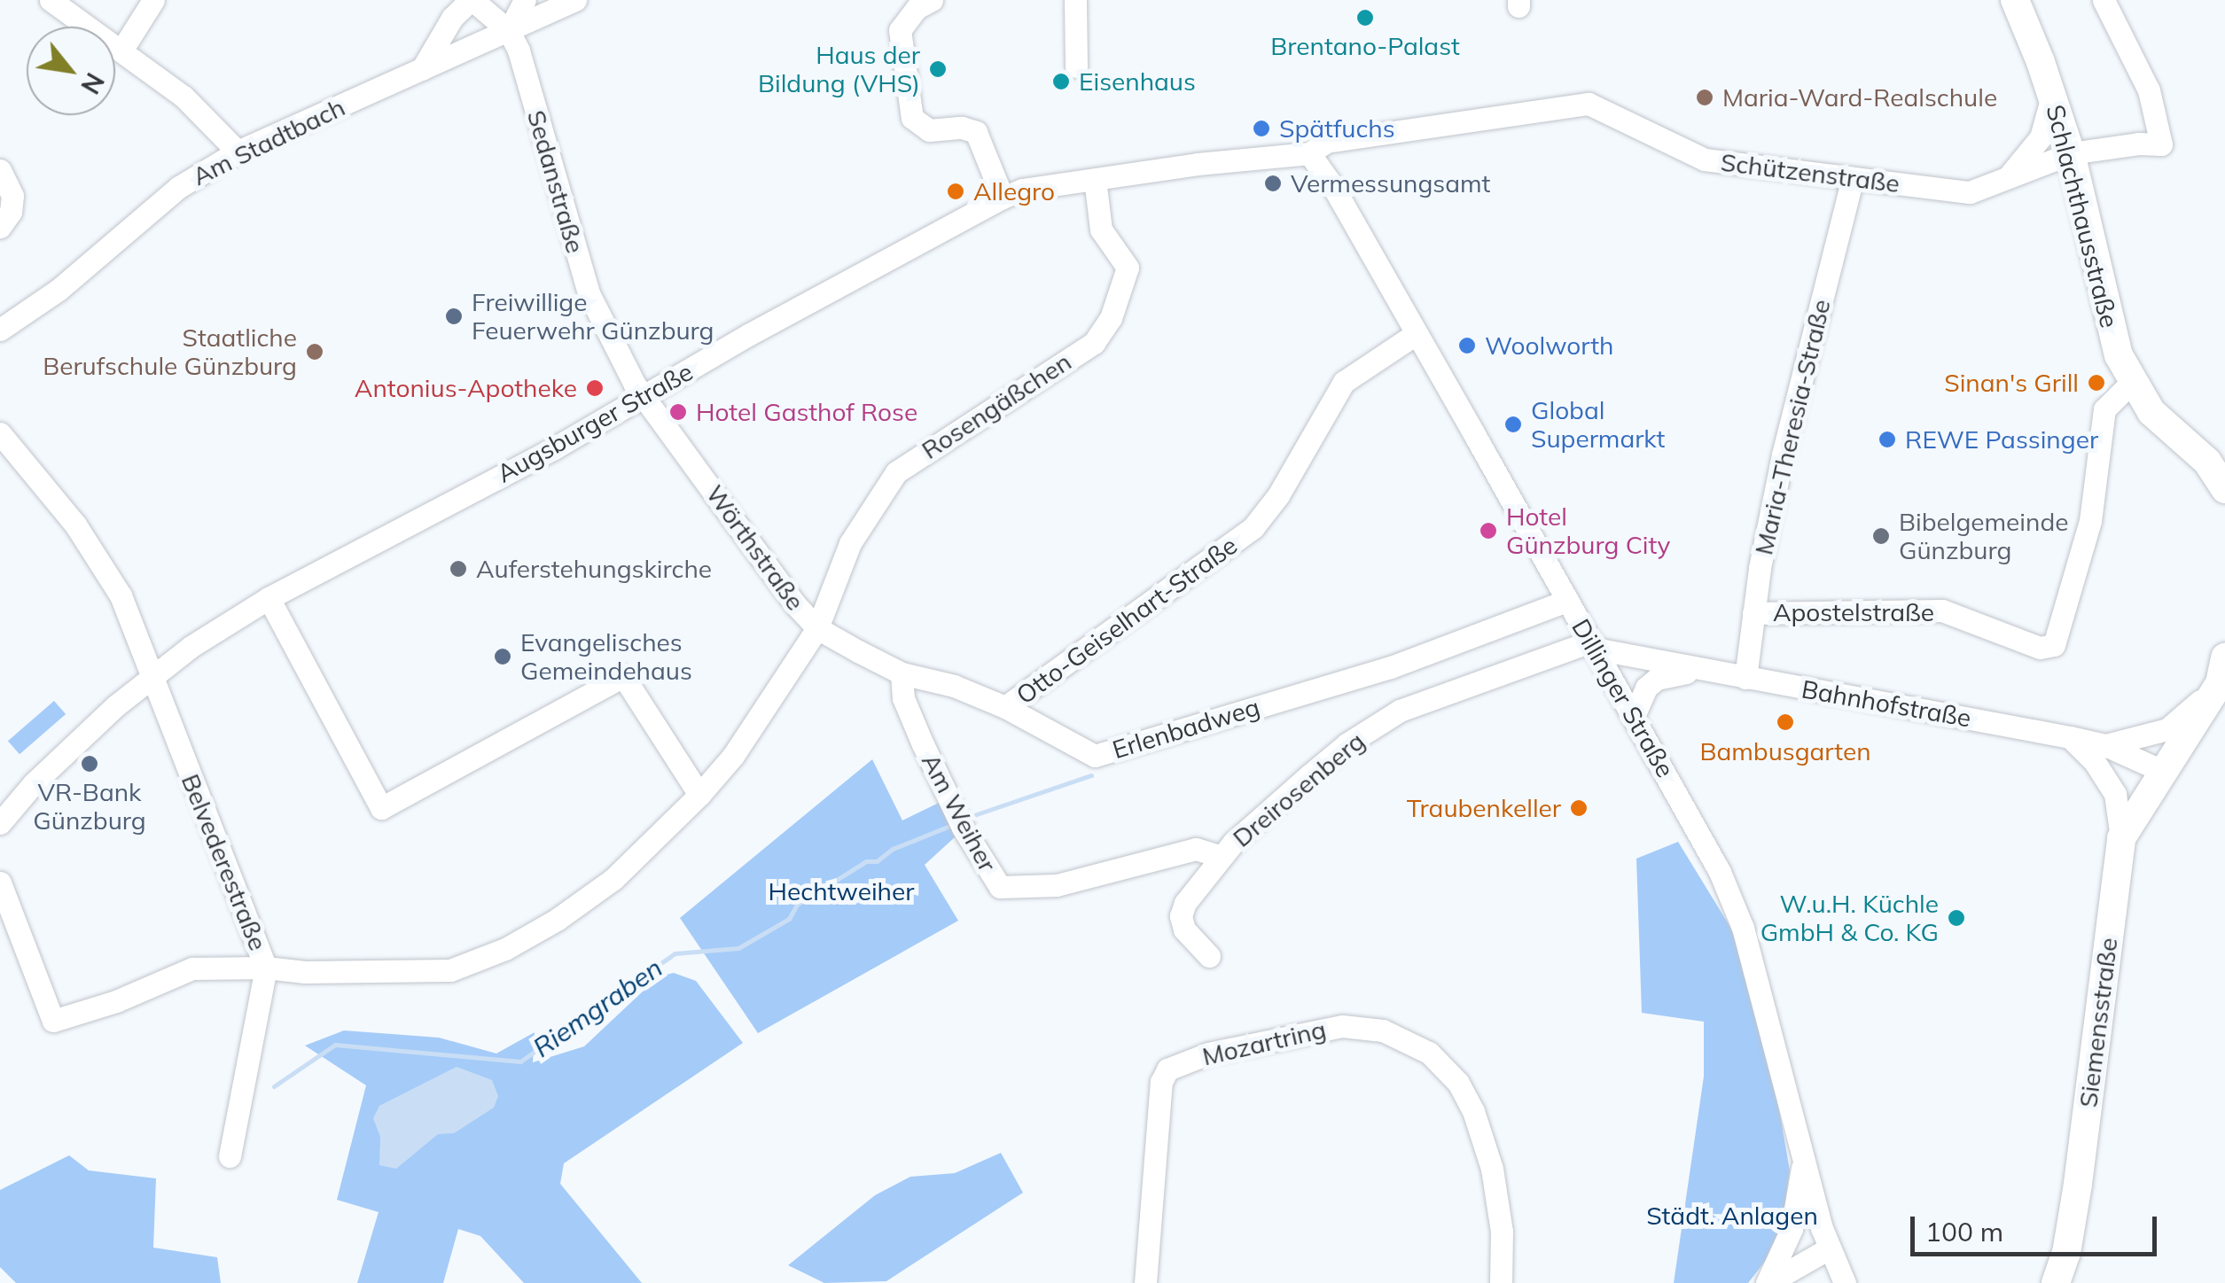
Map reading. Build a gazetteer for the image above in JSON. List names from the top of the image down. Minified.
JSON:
{"streets":{"main road":["Schlachthausstraße","Siemensstraße"],"street":["Am Stadtbach","Schützenstraße","Sedanstraße","Rosengäßchen","Augsburger Straße","Maria-Theresia-Straße","Wörthstraße","Apostelstraße","Otto-Geiselhart-Straße","Dillinger Straße","Bahnhofstraße","Erlenbadweg","Dreirosenberg","Am Weiher","Belvederestraße","Mozartring"]},"crossings":[["Am Stadtbach","Sedanstraße"],["Schützenstraße","Schlachthausstraße"],["Schützenstraße","Augsburger Straße"],["Schützenstraße","Maria-Theresia-Straße"],["Schützenstraße","Dillinger Straße"],["Sedanstraße","Augsburger Straße"],["Sedanstraße","Wörthstraße"],["Schlachthausstraße","Apostelstraße"],["Rosengäßchen","Augsburger Straße"],["Rosengäßchen","Wörthstraße"],["Rosengäßchen","Erlenbadweg"],["Augsburger Straße","Wörthstraße"],["Augsburger Straße","Dillinger Straße"],["Augsburger Straße","Belvederestraße"],["Maria-Theresia-Straße","Apostelstraße"],["Maria-Theresia-Straße","Bahnhofstraße"],["Wörthstraße","Erlenbadweg"],["Otto-Geiselhart-Straße","Dillinger Straße"],["Otto-Geiselhart-Straße","Erlenbadweg"],["Dillinger Straße","Bahnhofstraße"],["Dillinger Straße","Erlenbadweg"],["Dillinger Straße","Dreirosenberg"],["Bahnhofstraße","Dreirosenberg"],["Bahnhofstraße","Siemensstraße"],["Erlenbadweg","Am Weiher"],["Dreirosenberg","Am Weiher"]],"water":["Riemgraben"],"parks":["Hechtweiher","Städt. Anlagen"],"places":["Brentano-Palast","Haus der Bildung (VHS)","Eisenhaus","Maria-Ward-Realschule","Spätfuchs","Vermessungsamt","Allegro","Freiwillige Feuerwehr Günzburg","Woolworth","Staatliche Berufschule Günzburg","Sinan's Grill","Antonius-Apotheke","Hotel Gasthof Rose","Global Supermarkt","REWE Passinger","Hotel Günzburg City","Bibelgemeinde Günzburg","Auferstehungskirche","Evangelisches Gemeindehaus","Bambusgarten","VR-Bank Günzburg","Traubenkeller","W.u.H. Küchle GmbH & Co. KG"],"scale_bar":"100 m","north":"bottom right"}
